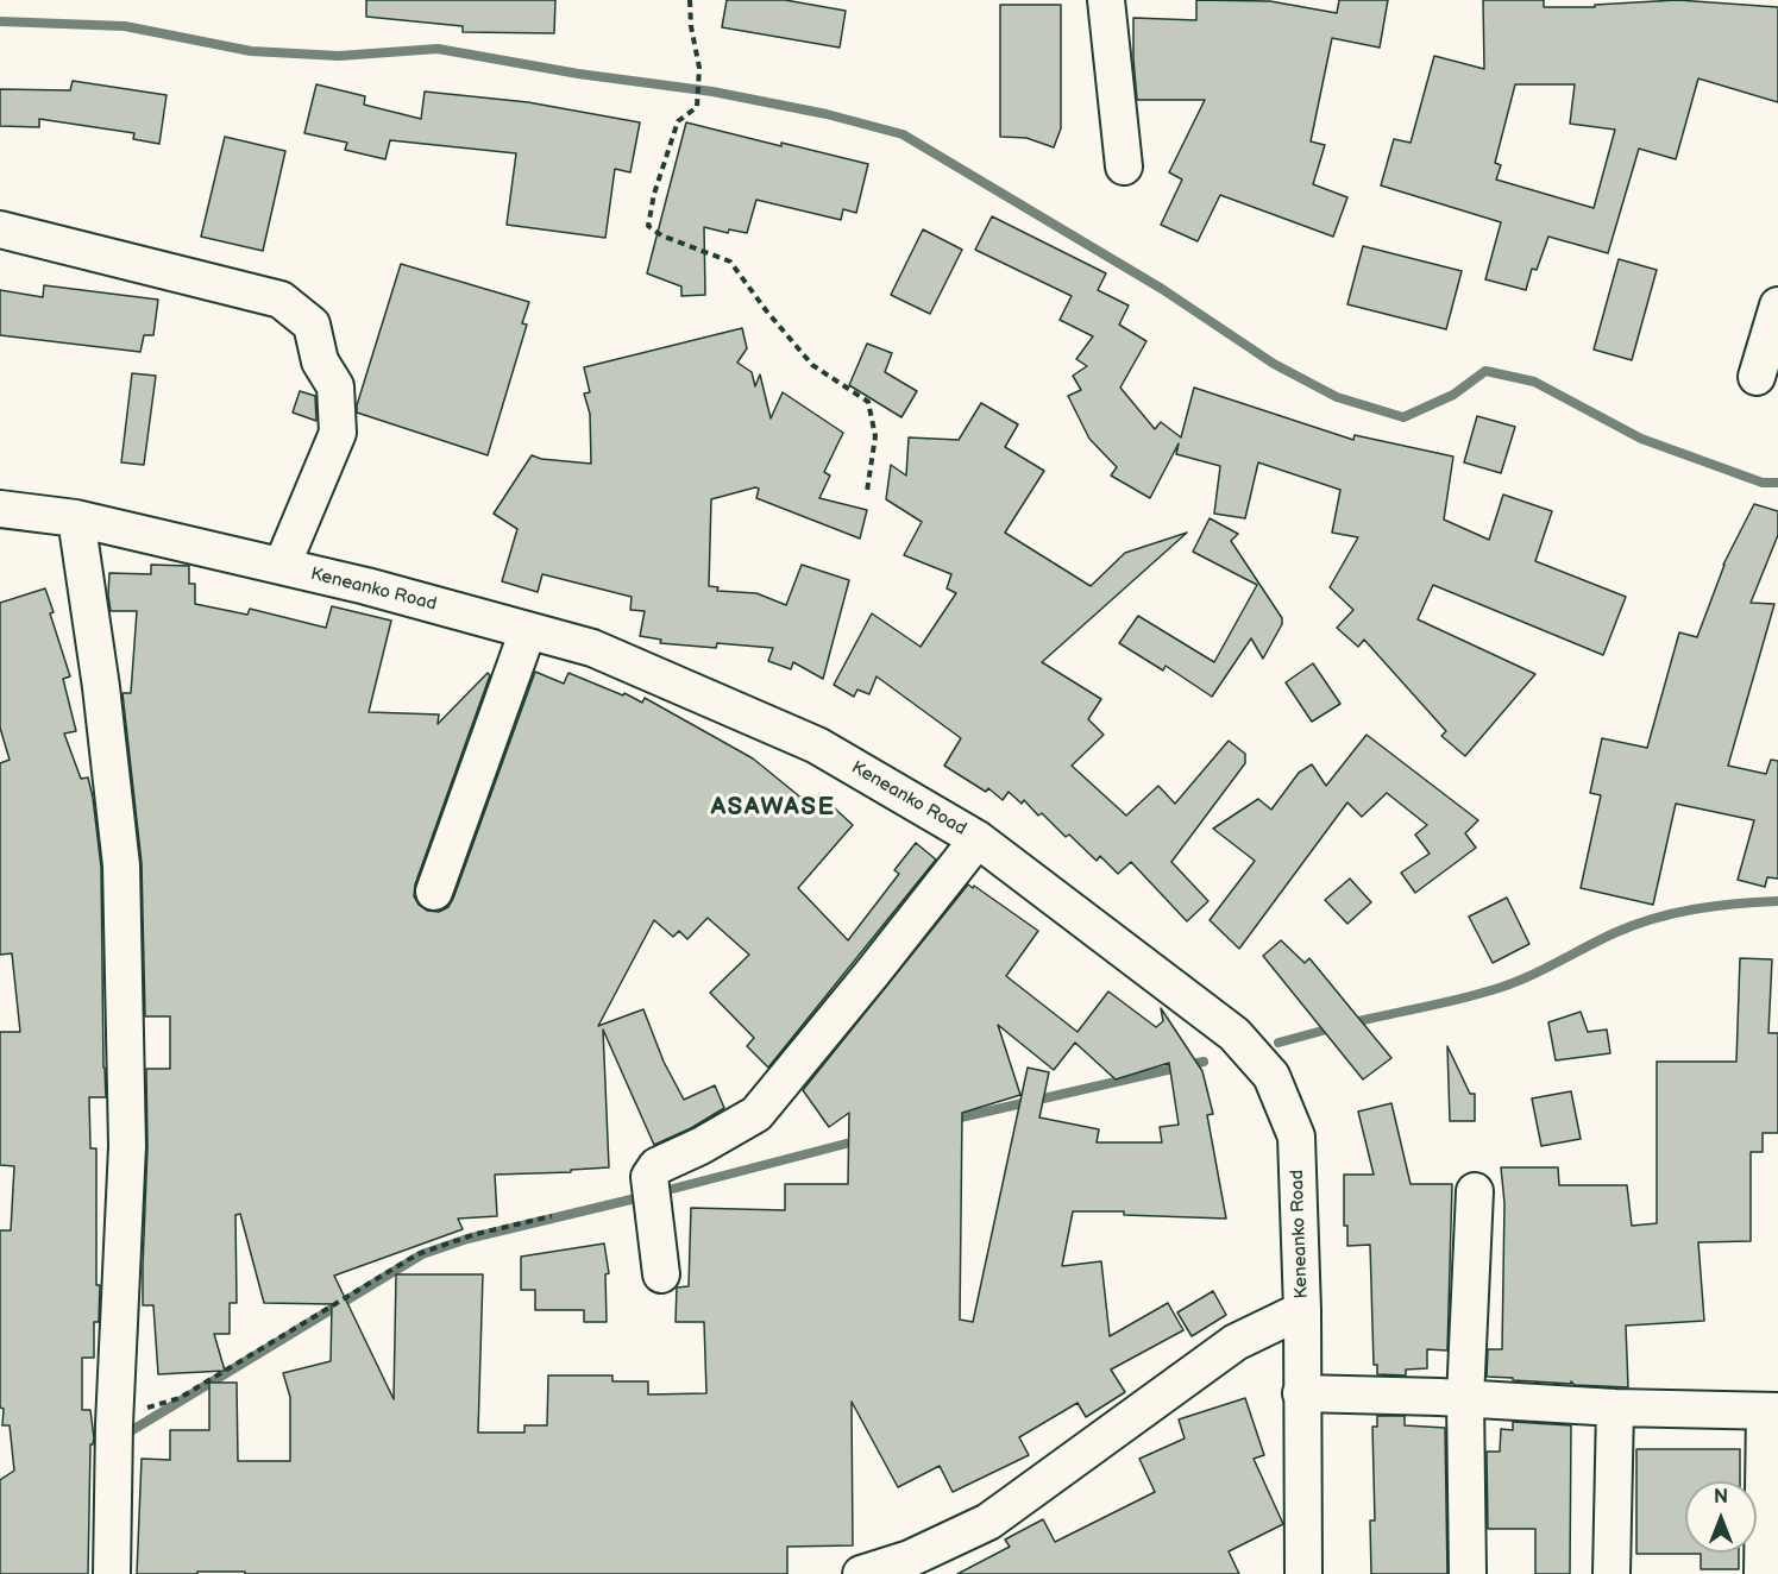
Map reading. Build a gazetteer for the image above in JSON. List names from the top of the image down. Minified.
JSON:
{"streets":{"street":["Keneanko Road"]},"districts":["ASAWASE"],"north":"top"}
